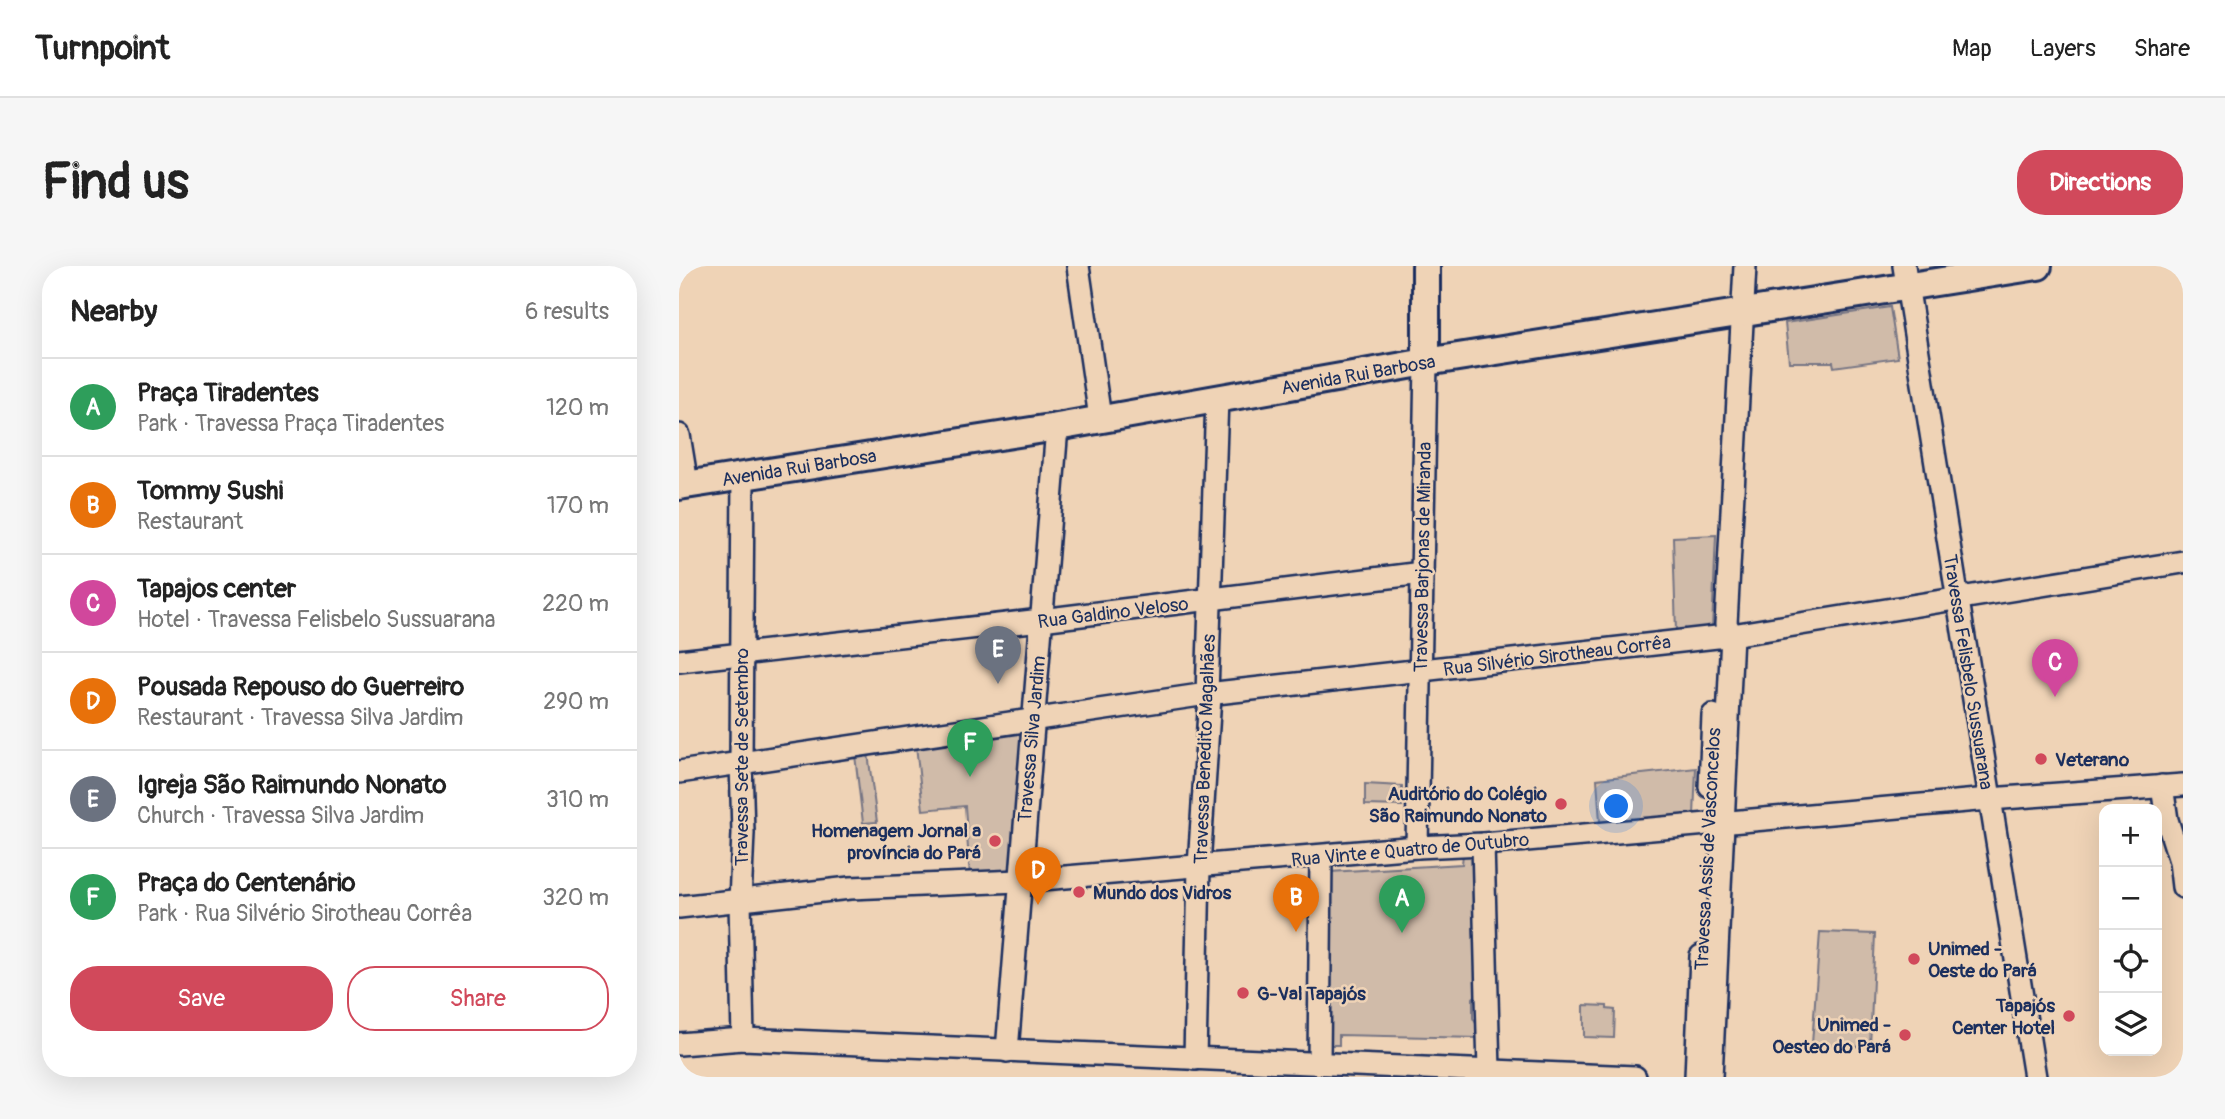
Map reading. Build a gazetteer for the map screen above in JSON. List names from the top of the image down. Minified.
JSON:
{"streets":{"main road":["Avenida Rui Barbosa","Travessa Barjonas de Miranda"],"street":["Rua Galdino Veloso","Rua Silvério Sirotheau Corrêa","Travessa Felisbelo Sussuarana","Travessa Silva Jardim","Travessa Benedito Magalhães","Travessa Sete de Setembro","Rua Vinte e Quatro de Outubro","Travessa Assis de Vasconcelos"]},"crossings":[["Avenida Rui Barbosa","Travessa Barjonas de Miranda"],["Avenida Rui Barbosa","Travessa Felisbelo Sussuarana"],["Avenida Rui Barbosa","Travessa Silva Jardim"],["Avenida Rui Barbosa","Travessa Benedito Magalhães"],["Avenida Rui Barbosa","Travessa Sete de Setembro"],["Avenida Rui Barbosa","Travessa Assis de Vasconcelos"],["Travessa Barjonas de Miranda","Rua Galdino Veloso"],["Travessa Barjonas de Miranda","Rua Silvério Sirotheau Corrêa"],["Travessa Barjonas de Miranda","Rua Vinte e Quatro de Outubro"],["Rua Galdino Veloso","Travessa Silva Jardim"],["Rua Galdino Veloso","Travessa Benedito Magalhães"],["Rua Galdino Veloso","Travessa Sete de Setembro"],["Rua Silvério Sirotheau Corrêa","Travessa Felisbelo Sussuarana"],["Rua Silvério Sirotheau Corrêa","Travessa Silva Jardim"],["Rua Silvério Sirotheau Corrêa","Travessa Benedito Magalhães"],["Rua Silvério Sirotheau Corrêa","Travessa Sete de Setembro"],["Rua Silvério Sirotheau Corrêa","Travessa Assis de Vasconcelos"],["Travessa Felisbelo Sussuarana","Rua Vinte e Quatro de Outubro"],["Travessa Silva Jardim","Rua Vinte e Quatro de Outubro"],["Travessa Benedito Magalhães","Rua Vinte e Quatro de Outubro"],["Travessa Sete de Setembro","Rua Vinte e Quatro de Outubro"],["Rua Vinte e Quatro de Outubro","Travessa Assis de Vasconcelos"]],"places":["Veterano","Auditório do Colégio São Raimundo Nonato","Homenagem Jornal a província do Pará","Mundo dos Vidros","Unimed - Oeste do Pará","G-Val Tapajós","Tapajós Center Hotel","Unimed - Oesteo do Pará"],"page":{"header":"Turnpoint","nav":["Map","Layers","Share"],"buttons":["Directions",["Save","Share"]],"title":"Find us","heading":["Nearby","6 results"],"list":[{"mark":"A","name":"Praça Tiradentes","note":"Park · Travessa Praça Tiradentes","value":"120 m"},{"mark":"B","name":"Tommy Sushi","note":"Restaurant","value":"170 m"},{"mark":"C","name":"Tapajos center","note":"Hotel · Travessa Felisbelo Sussuarana","value":"220 m"},{"mark":"D","name":"Pousada Repouso do Guerreiro","note":"Restaurant · Travessa Silva Jardim","value":"290 m"},{"mark":"E","name":"Igreja São Raimundo Nonato","note":"Church · Travessa Silva Jardim","value":"310 m"},{"mark":"F","name":"Praça do Centenário","note":"Park · Rua Silvério Sirotheau Corrêa","value":"320 m"}],"pins":["E","C","F","D","B","A"],"map_buttons":["+","−"]}}
